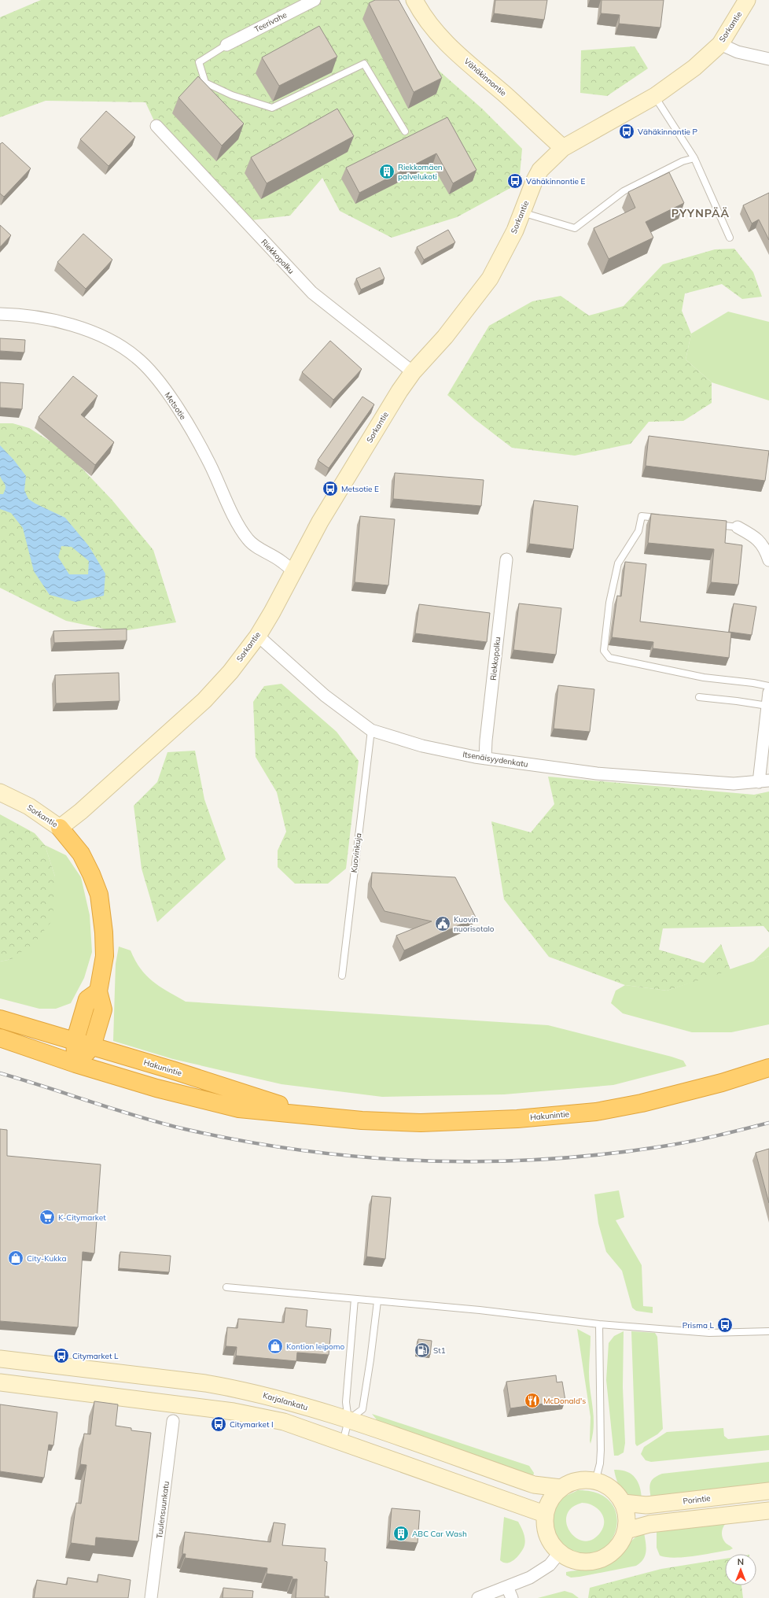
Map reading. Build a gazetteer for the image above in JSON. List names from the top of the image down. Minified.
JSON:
{"streets":{"highway":["Hakunintie"],"main road":["Sorkantie","Vähäkinnontie","Karjalankatu","Porintie"],"street":["Teerivahe","Riekkopolku","Metsotie","Itsenäisyydenkatu","Tuulensuunkatu"],"lane":["Kuovinkuja"]},"crossings":[["Sorkantie","Vähäkinnontie"],["Sorkantie","Riekkopolku"],["Sorkantie","Metsotie"],["Sorkantie","Itsenäisyydenkatu"],["Riekkopolku","Itsenäisyydenkatu"],["Itsenäisyydenkatu","Kuovinkuja"],["Karjalankatu","Porintie"]],"districts":["PYYNPÄÄ"],"places":{"bus stop":["Vähäkinnontie P","Vähäkinnontie E","Metsotie E","Prisma L","Citymarket L","Citymarket I"],"building":["Riekkomäen palvelukoti","ABC Car Wash"],"public building":["Kuovin nuorisotalo"],"supermarket":["K-Citymarket"],"shop":["City-Kukka","Kontion leipomo"],"fuel station":["St1"],"restaurant":["McDonald's"]},"north":"top"}
